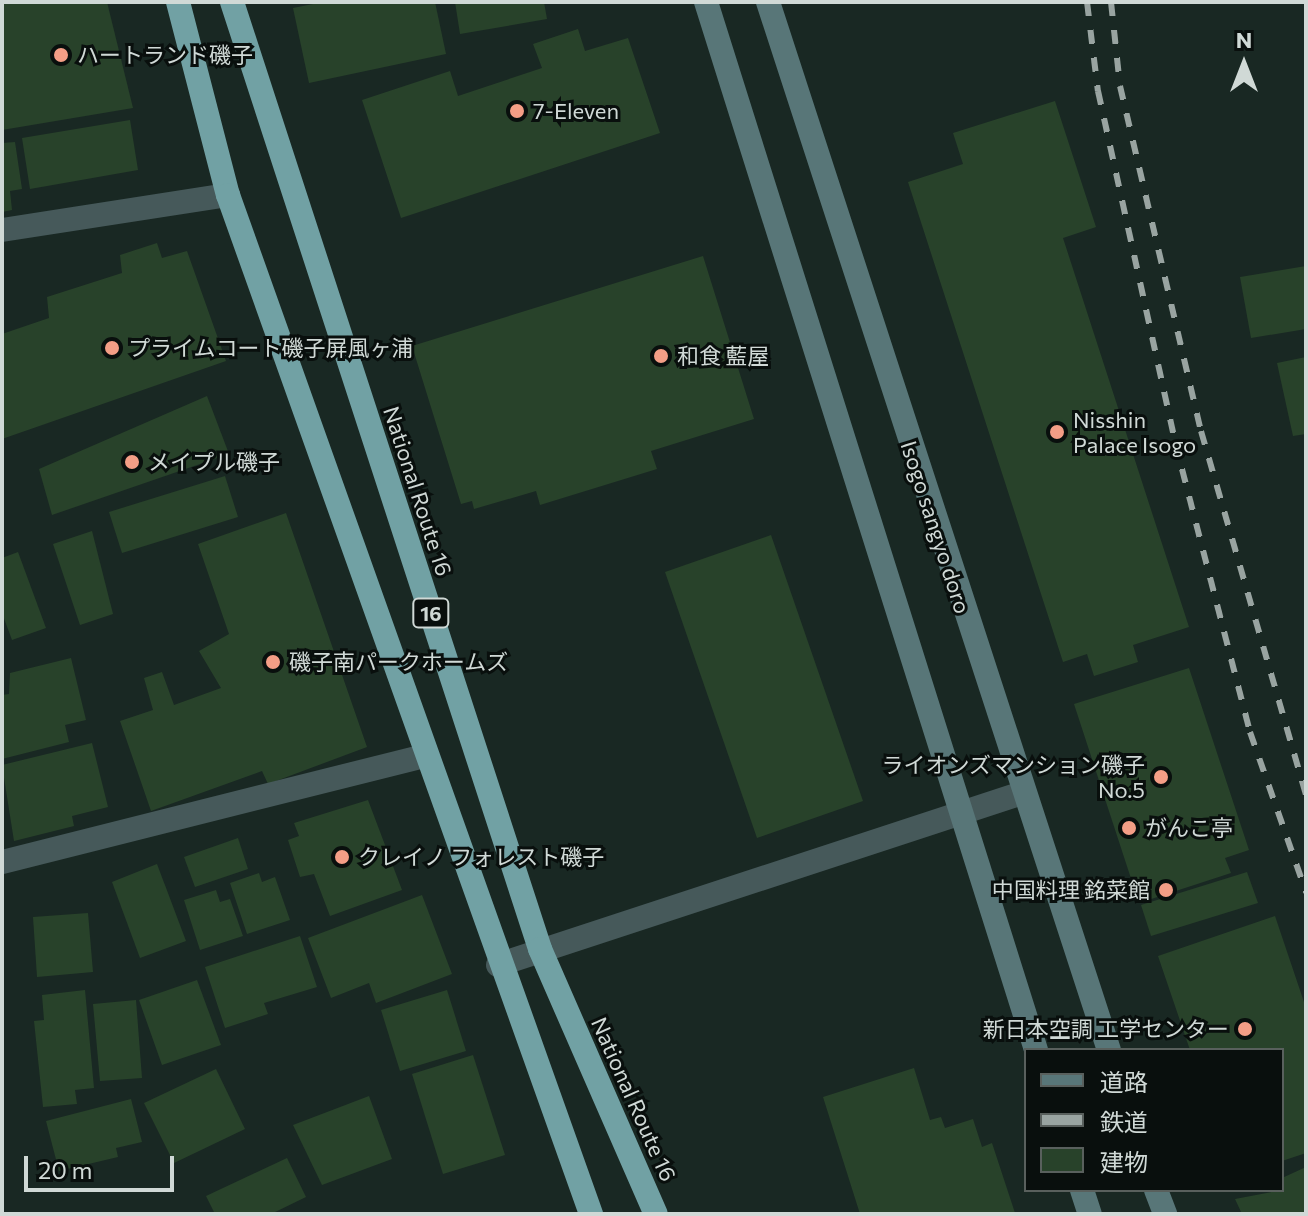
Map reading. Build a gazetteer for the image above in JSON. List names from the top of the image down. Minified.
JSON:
{"streets":{"highway":["National Route 16","16"],"street":["Isogo sangyo doro"]},"places":["ハートランド磯子","7-Eleven","プライムコート磯子屏風ヶ浦","和食 藍屋","Nisshin Palace Isogo","メイプル磯子","磯子南パークホームズ","ライオンズマンション磯子 No.5","がんこ亭","クレイノ フォレスト磯子","中国料理 銘菜館","新日本空調 工学センター"],"legend":["道路","鉄道","建物"],"scale_bar":"20 m","north":"top"}
